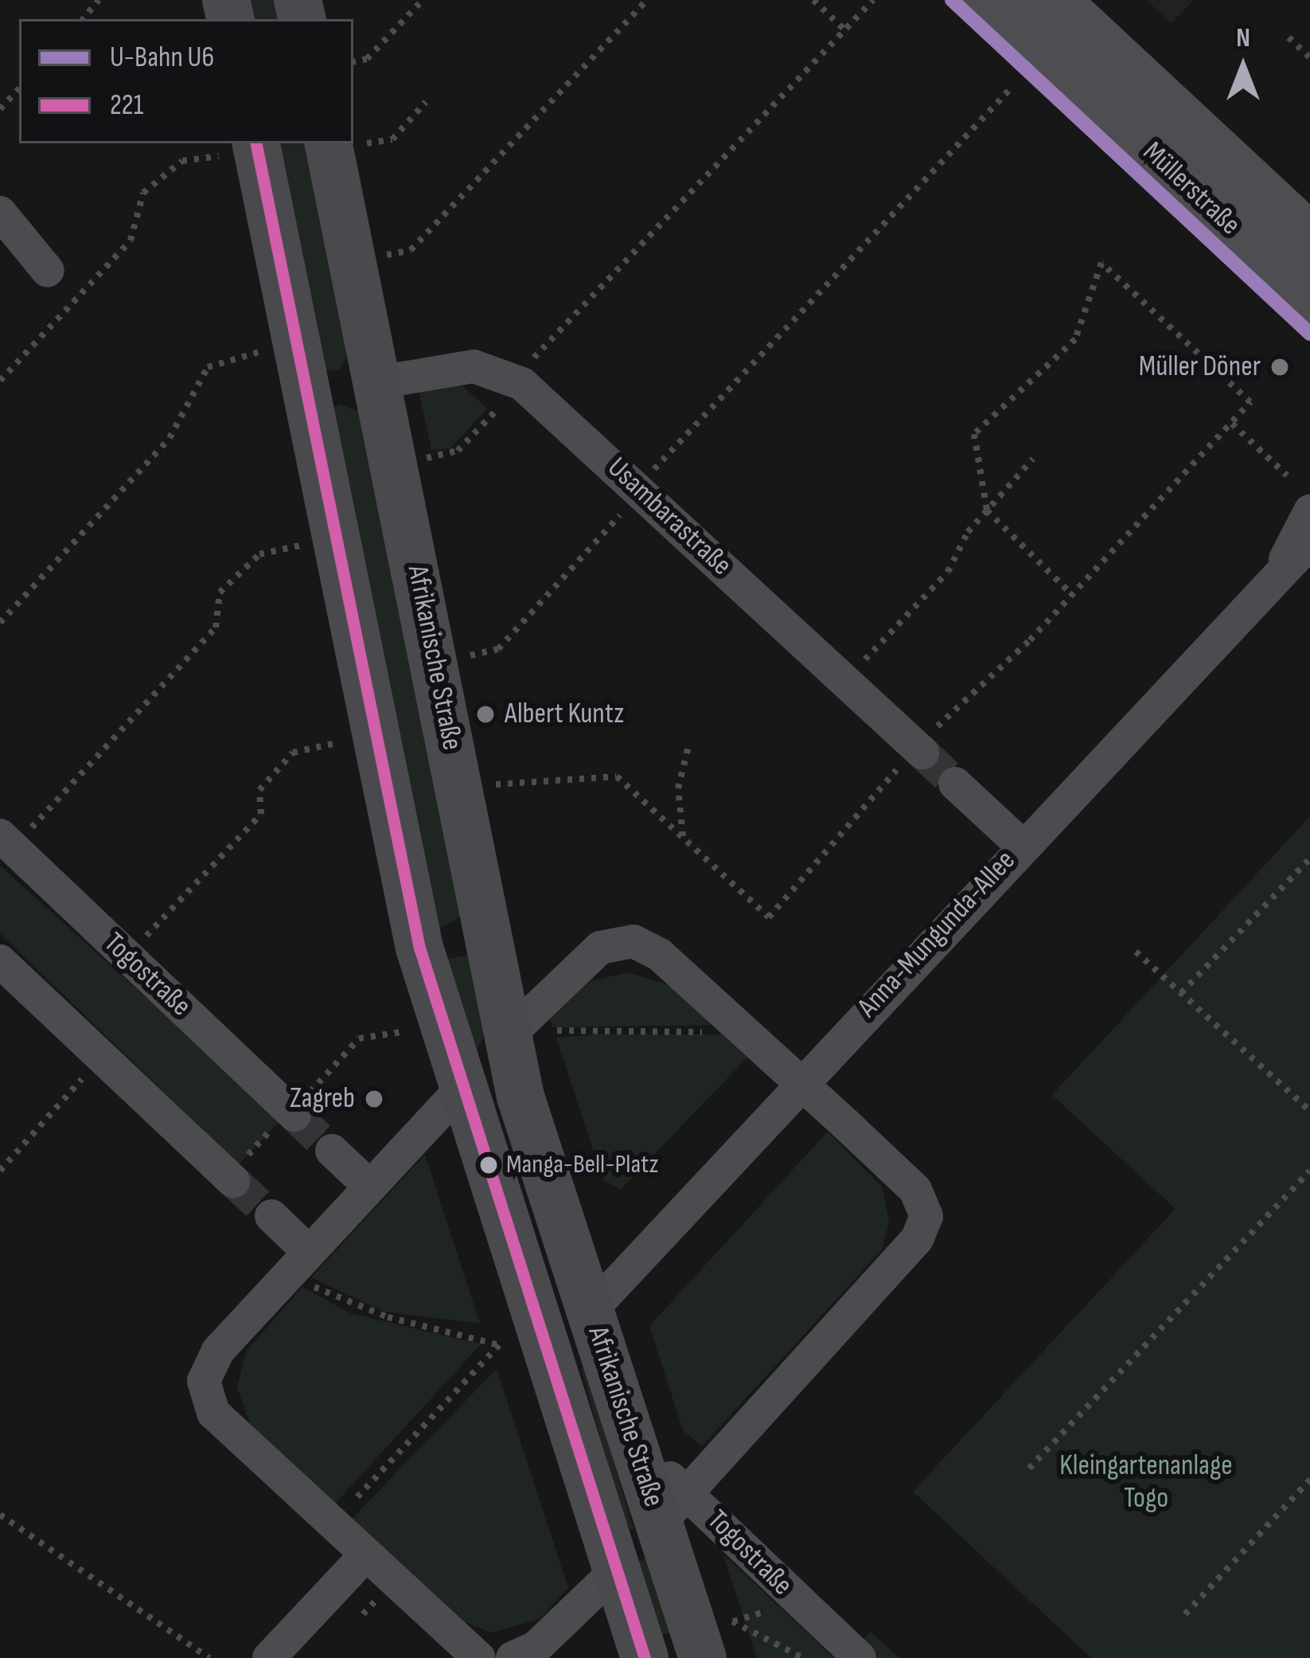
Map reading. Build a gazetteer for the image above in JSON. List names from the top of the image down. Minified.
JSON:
{"streets":{"main road":["Müllerstraße"],"street":["Usambarastraße","Afrikanische Straße","Anna-Mungunda-Allee","Togostraße"]},"crossings":[["Usambarastraße","Afrikanische Straße"],["Afrikanische Straße","Anna-Mungunda-Allee"],["Afrikanische Straße","Togostraße"]],"parks":["Kleingartenanlage Togo"],"places":["Müller Döner","Albert Kuntz","Zagreb","Manga-Bell-Platz"],"lines":["metro line U6","transit line 221"],"legend":["U-Bahn U6","221"],"north":"top"}
